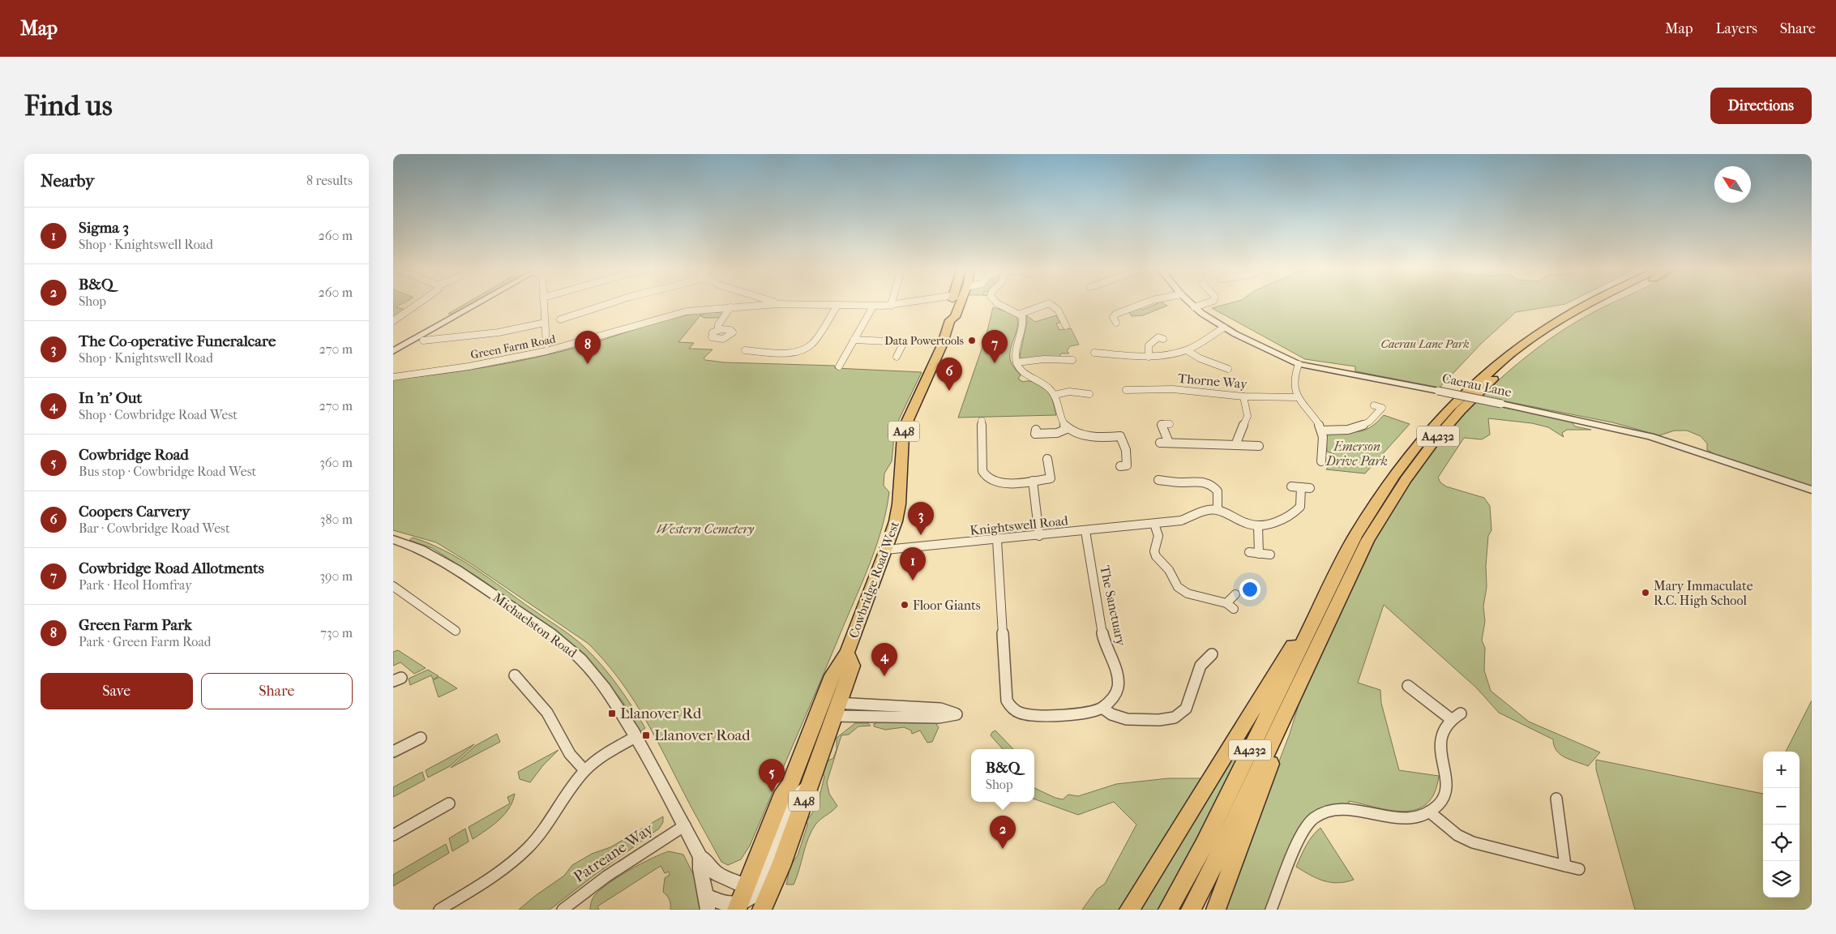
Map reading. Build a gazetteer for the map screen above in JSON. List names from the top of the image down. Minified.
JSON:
{"streets":{"main road":["A48","A4232","Cowbridge Road West"],"street":["Green Farm Road","Thorne Way","Caerau Lane","Knightswell Road","The Sanctuary","Michaelston Road","Patreane Way"]},"crossings":[["Knightswell Road","Cowbridge Road West"],["Knightswell Road","The Sanctuary"],["Cowbridge Road West","Michaelston Road"],["Michaelston Road","Patreane Way"]],"parks":["Caerau Lane Park","Emerson Drive Park","Western Cemetery"],"places":{"other":["Data Powertools","Mary Immaculate R.C. High School","Floor Giants"],"transit":["Llanover Rd","Llanover Road"]},"north":"top left","page":{"header":"Map","nav":["Map","Layers","Share"],"buttons":["Directions",["Save","Share"]],"title":"Find us","heading":["Nearby","8 results"],"list":[{"mark":"1","name":"Sigma 3","note":"Shop · Knightswell Road","value":"260 m"},{"mark":"2","name":"B&Q","note":"Shop","value":"260 m"},{"mark":"3","name":"The Co-operative Funeralcare","note":"Shop · Knightswell Road","value":"270 m"},{"mark":"4","name":"In 'n' Out","note":"Shop · Cowbridge Road West","value":"270 m"},{"mark":"5","name":"Cowbridge Road","note":"Bus stop · Cowbridge Road West","value":"360 m"},{"mark":"6","name":"Coopers Carvery","note":"Bar · Cowbridge Road West","value":"380 m"},{"mark":"7","name":"Cowbridge Road Allotments","note":"Park · Heol Homfray","value":"390 m"},{"mark":"8","name":"Green Farm Park","note":"Park · Green Farm Road","value":"730 m"}],"pins":["7","8","6","3","1","4","5","2"],"popup":["B&Q","Shop"],"map_buttons":["+","−"]}}
